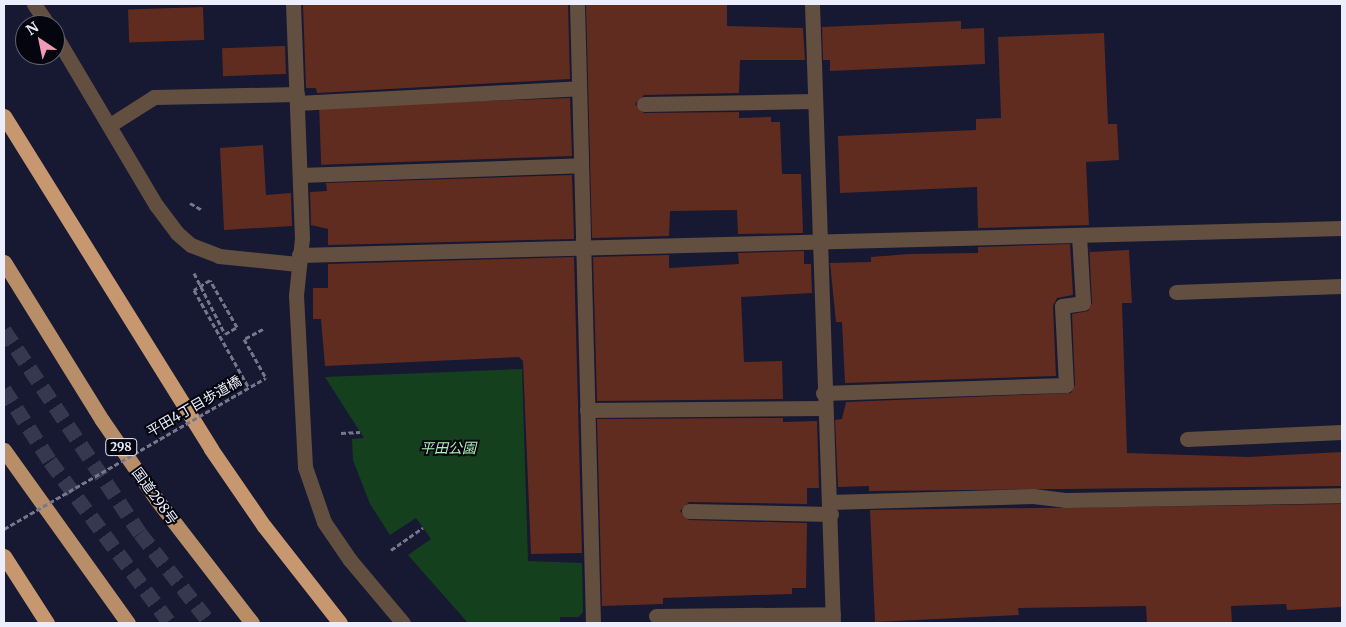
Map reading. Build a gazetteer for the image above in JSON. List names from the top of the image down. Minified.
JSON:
{"streets":{"highway":["298","国道298号"],"path":["平田4丁目歩道橋"]},"parks":["平田公園"],"north":"top left"}
